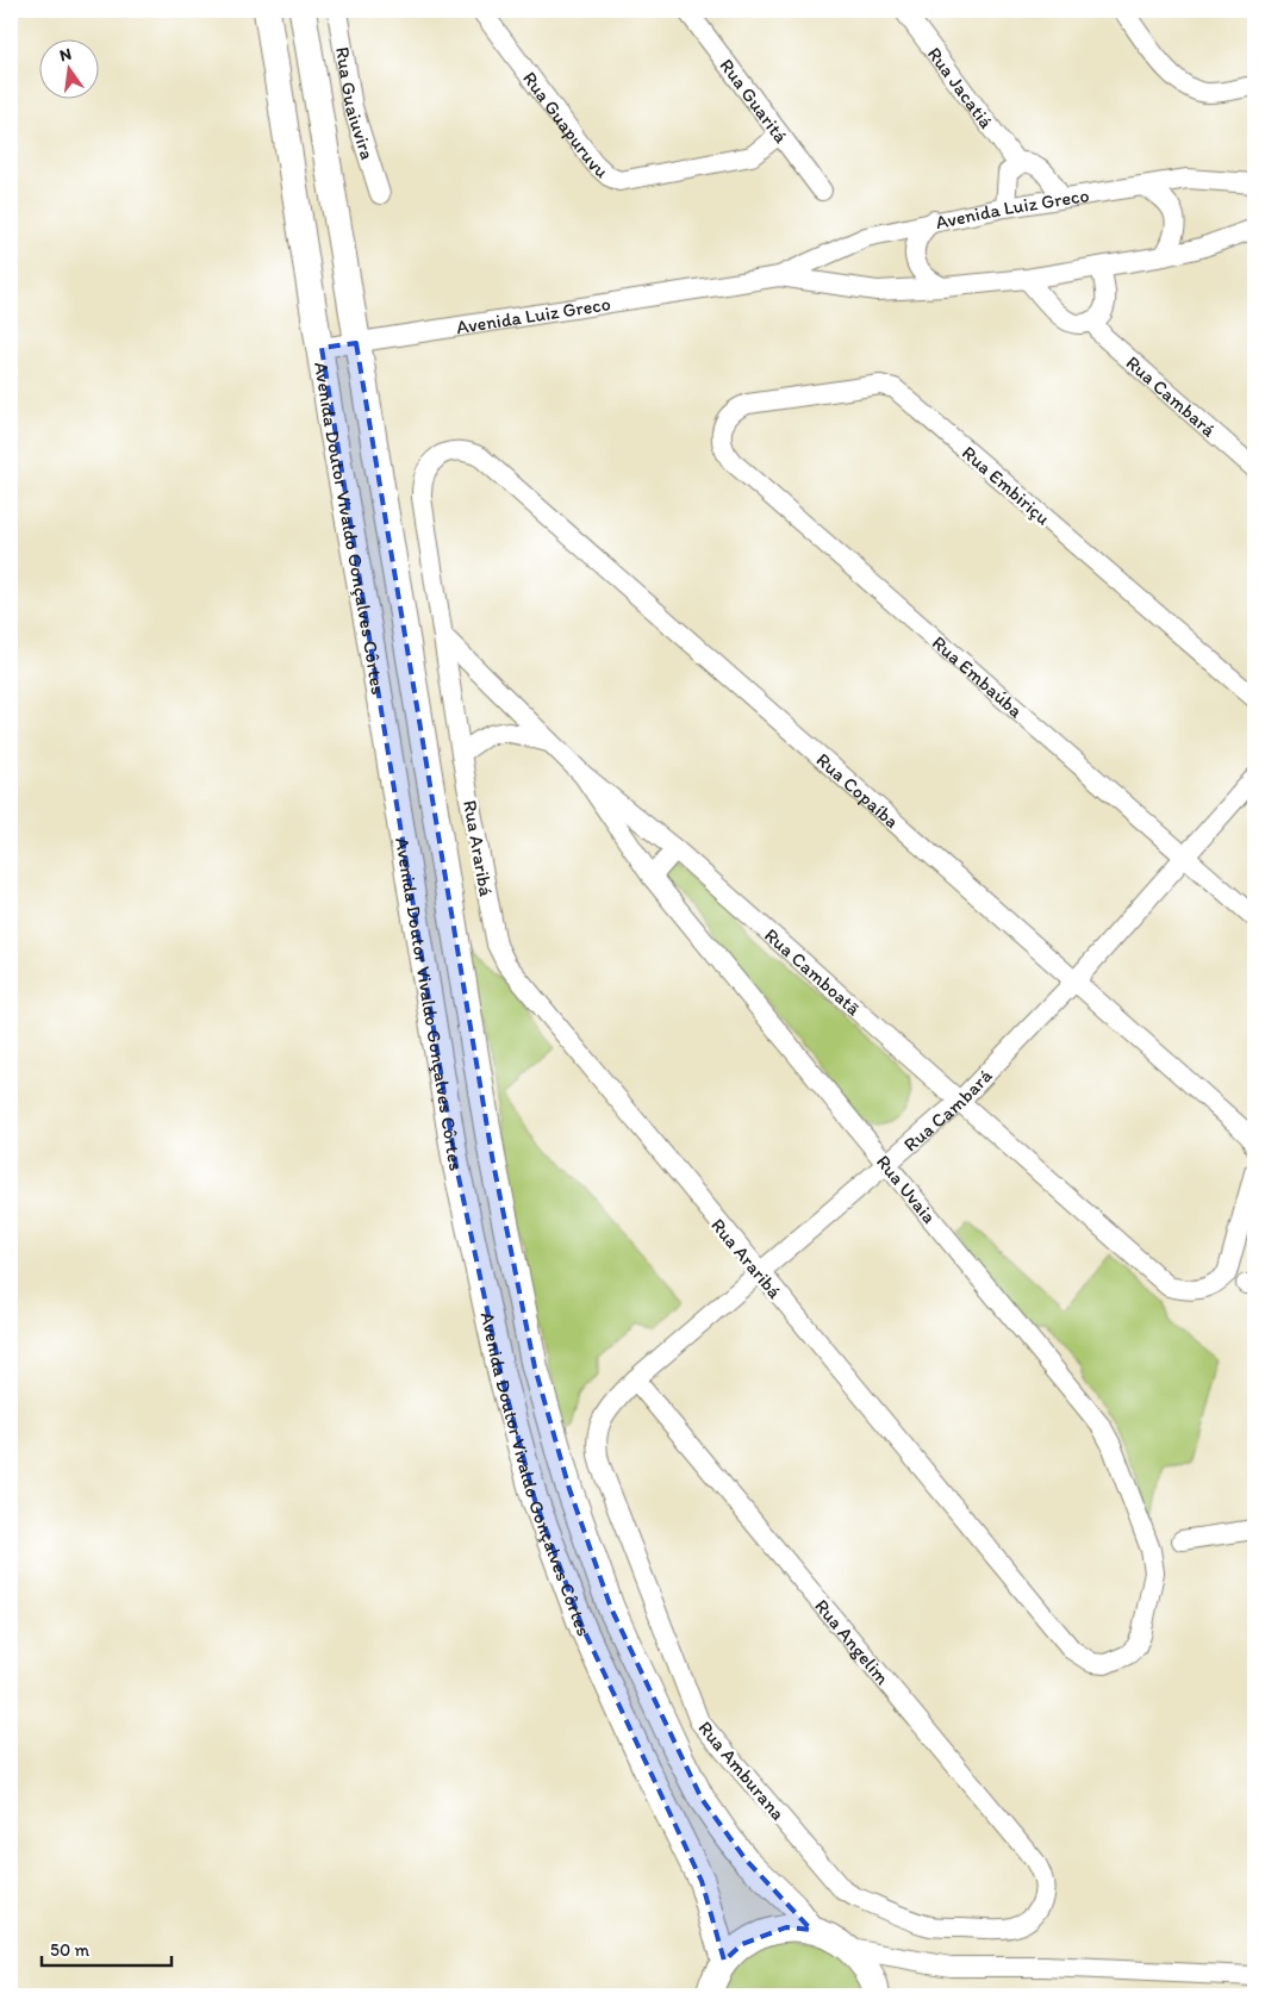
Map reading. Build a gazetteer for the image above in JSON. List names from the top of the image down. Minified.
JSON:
{"streets":{"main road":["Avenida Doutor Vivaldo Gonçalves Côrtes"],"street":["Rua Jacatiá","Rua Guaritá","Rua Guaiuvira","Rua Guapuruvu","Avenida Luiz Greco","Rua Cambará","Rua Embiriçu","Rua Embaúba","Rua Copaíba","Rua Araribá","Rua Camboatã","Rua Uvaia","Rua Angelim","Rua Amburana"]},"crossings":[["Rua Guaritá","Rua Guapuruvu"],["Avenida Luiz Greco","Avenida Doutor Vivaldo Gonçalves Côrtes"],["Rua Cambará","Rua Embaúba"],["Rua Cambará","Rua Copaíba"],["Rua Cambará","Rua Araribá"],["Rua Cambará","Rua Camboatã"],["Rua Cambará","Rua Uvaia"],["Rua Cambará","Rua Angelim"],["Rua Cambará","Rua Amburana"],["Rua Embiriçu","Rua Embaúba"],["Rua Copaíba","Rua Araribá"],["Rua Araribá","Rua Camboatã"],["Rua Araribá","Rua Uvaia"],["Rua Camboatã","Rua Uvaia"],["Rua Angelim","Rua Amburana"]],"scale_bar":"50 m","north":"top"}
